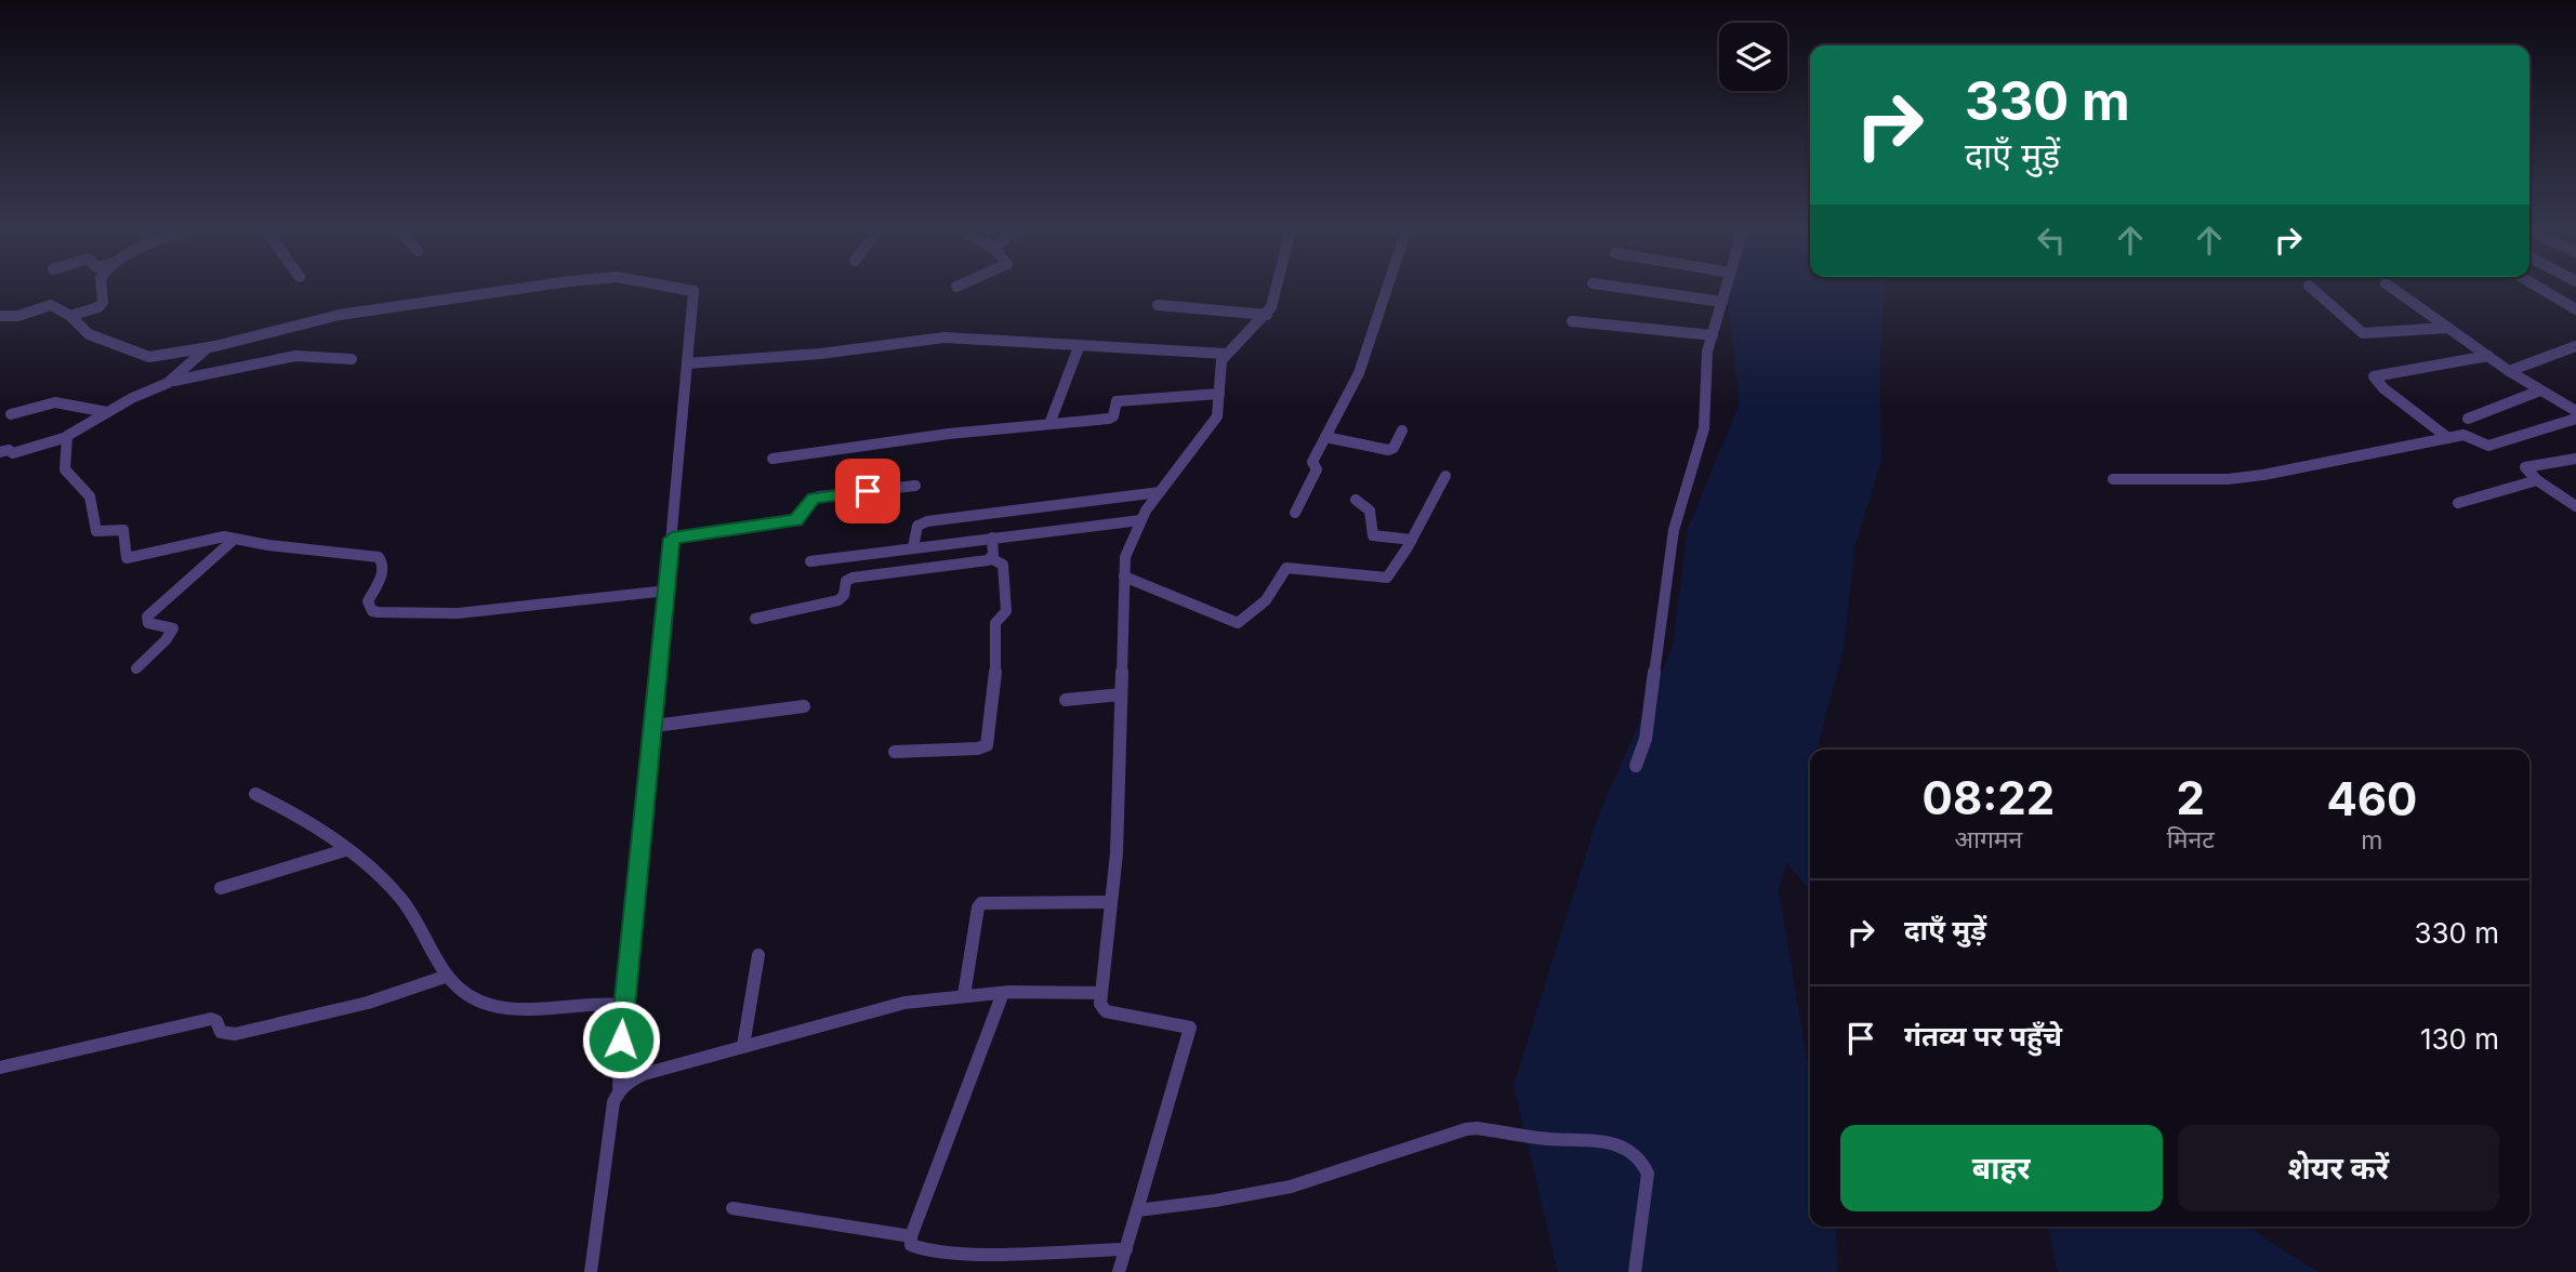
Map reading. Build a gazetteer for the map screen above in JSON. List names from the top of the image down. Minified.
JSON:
{"page":{"turn":["330 m","दाएँ मुड़ें"],"eta":["08:22","आगमन","2","मिनट","460","m"],"list":[{"name":"दाएँ मुड़ें","value":"330 m"},{"name":"गंतव्य पर पहुँचे","value":"130 m"}],"buttons":["बाहर","शेयर करें"]}}
